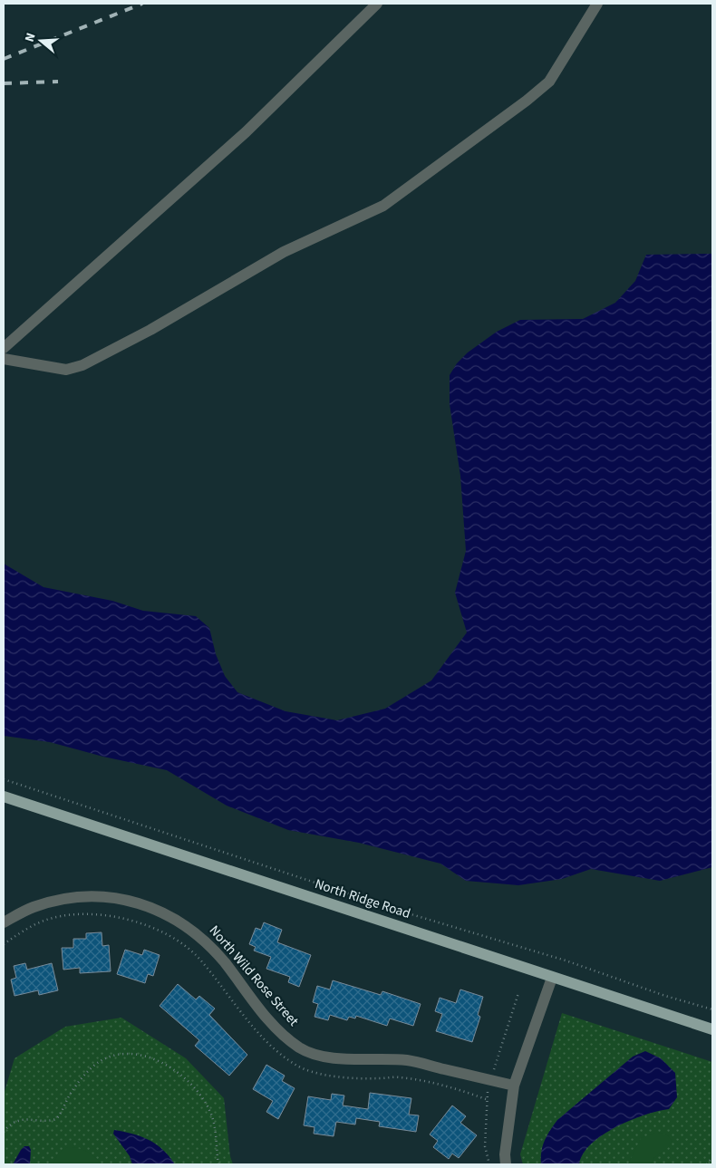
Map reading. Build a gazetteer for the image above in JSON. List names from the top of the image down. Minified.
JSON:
{"streets":{"main road":["North Ridge Road"],"street":["North Wild Rose Street"]},"north":"left"}
